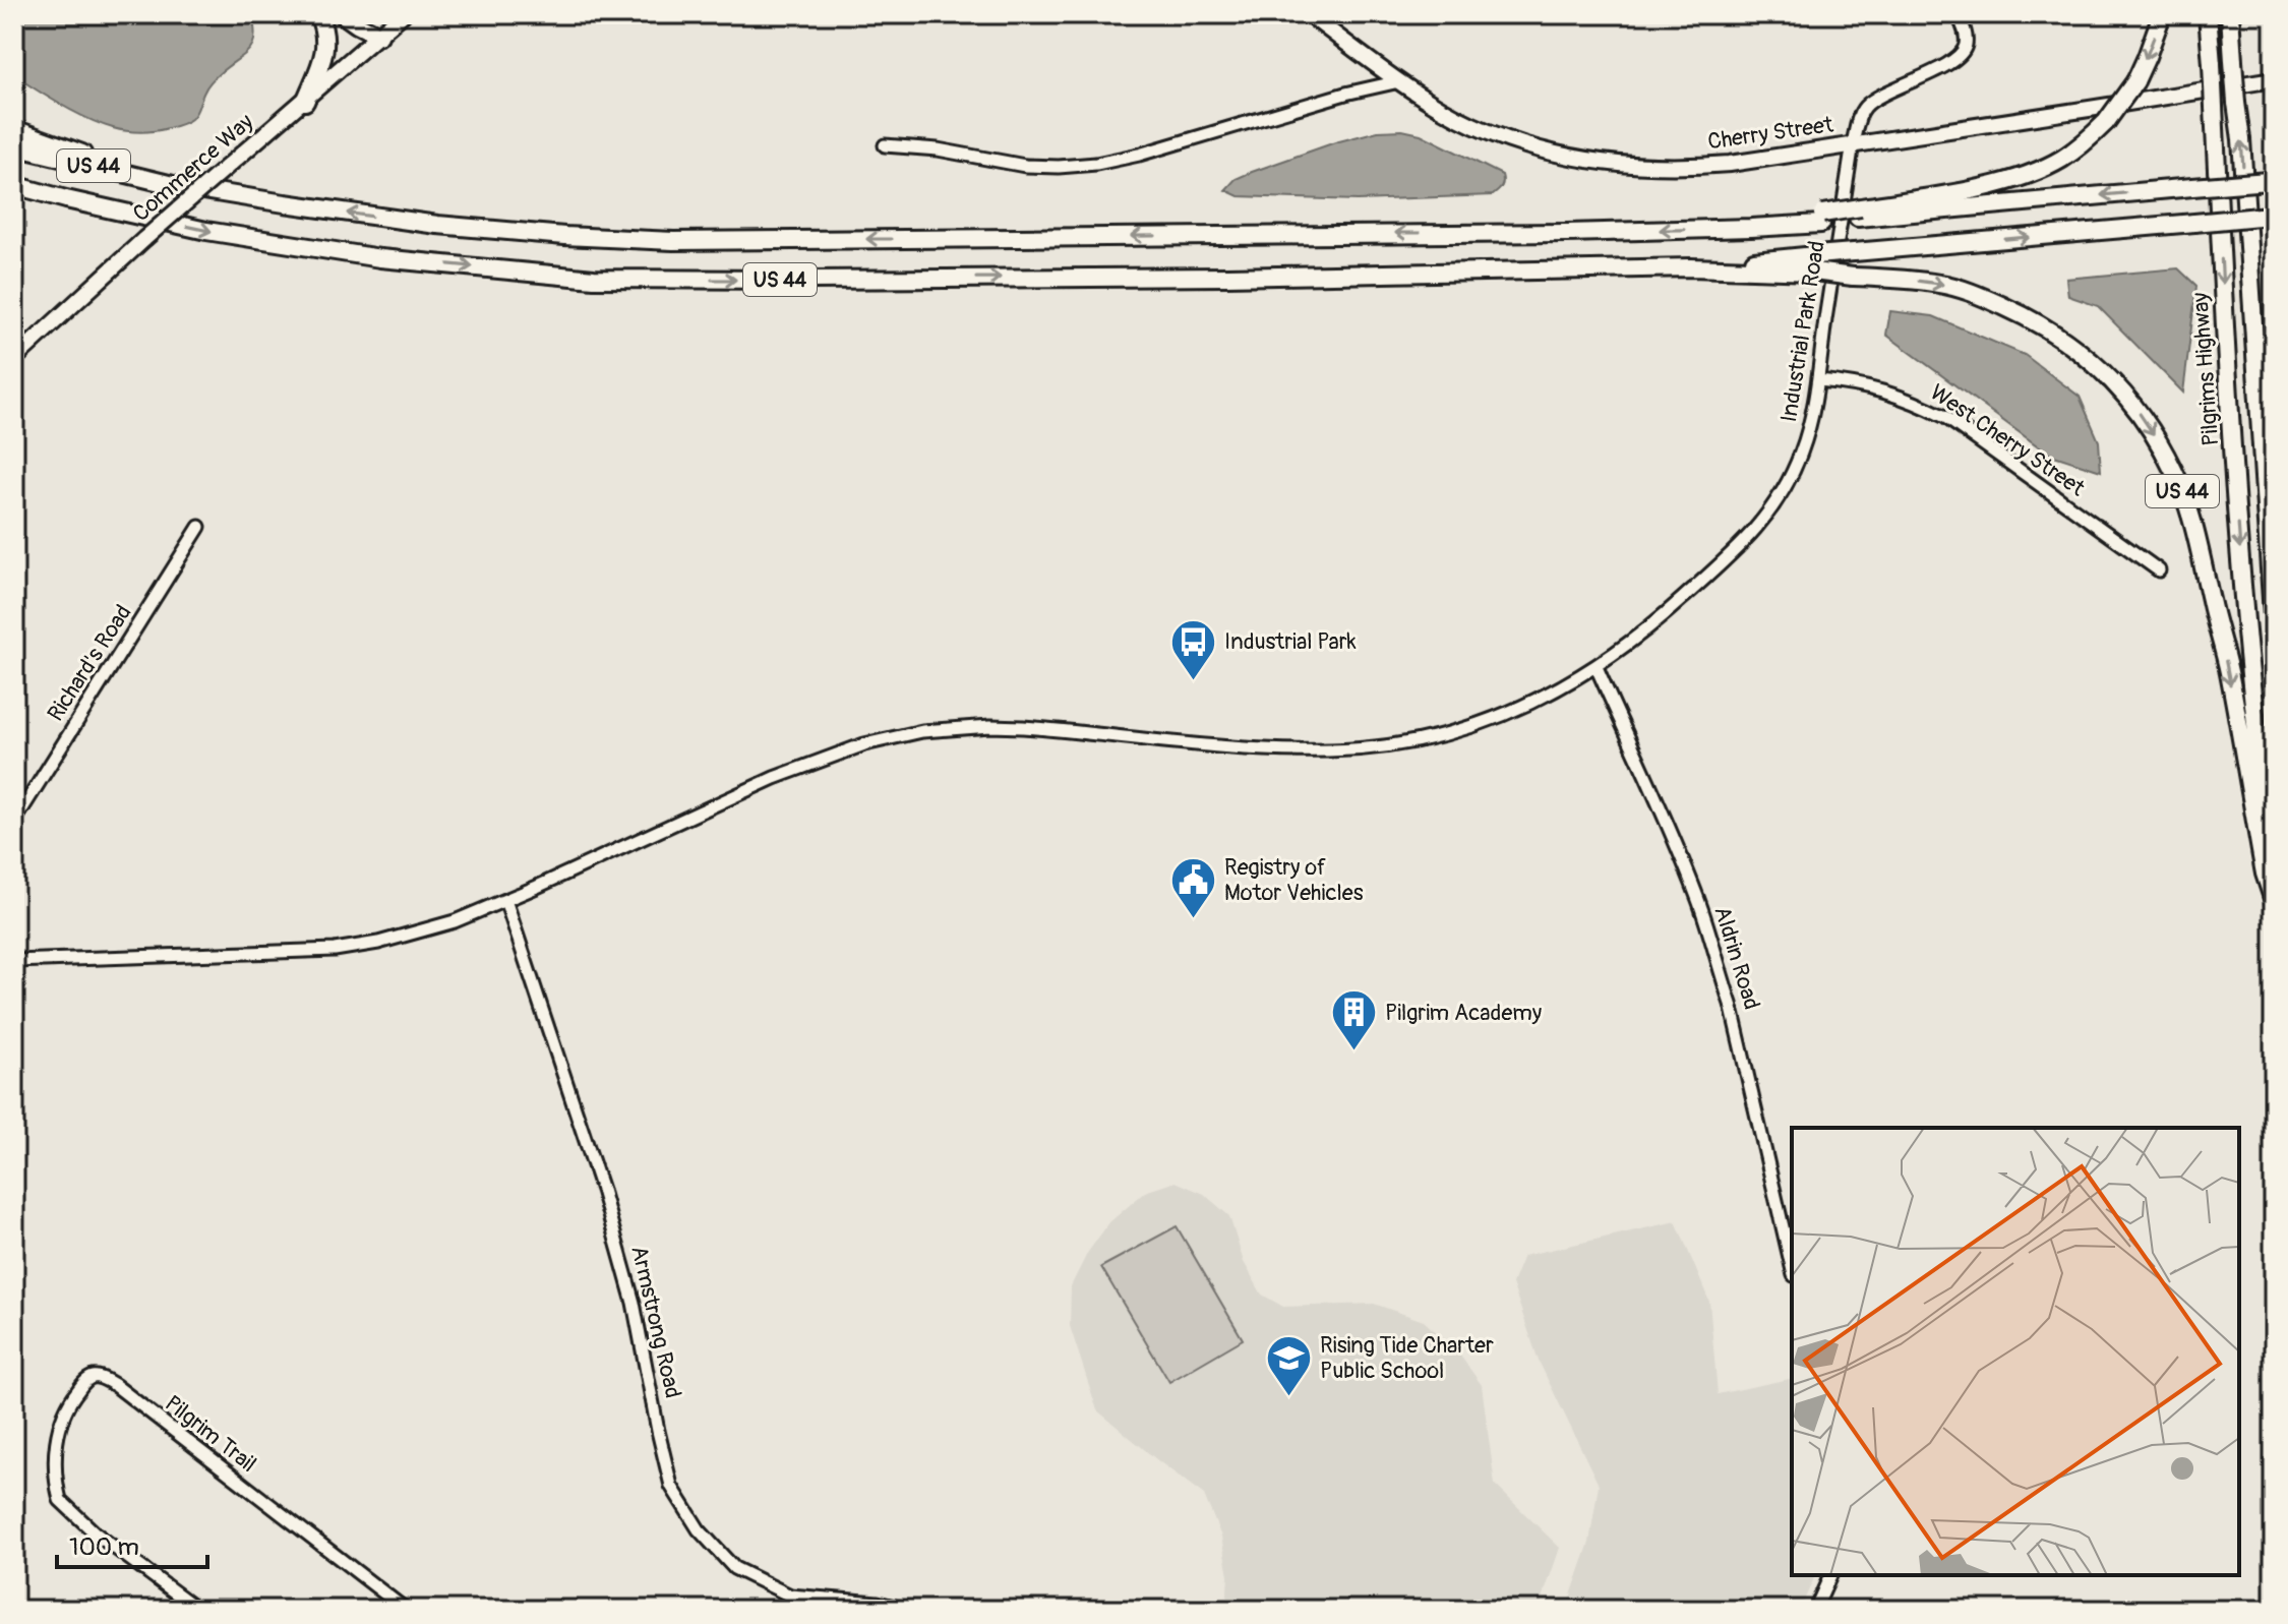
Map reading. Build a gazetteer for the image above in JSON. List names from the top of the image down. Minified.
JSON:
{"streets":{"highway":["US 44","Pilgrims Highway"],"main road":["Cherry Street","Commerce Way"],"street":["Industrial Park Road","West Cherry Street","Richard's Road","Aldrin Road","Armstrong Road","Pilgrim Trail"]},"crossings":[["Cherry Street","Industrial Park Road"],["Industrial Park Road","West Cherry Street"],["Industrial Park Road","Aldrin Road"],["Industrial Park Road","Armstrong Road"]],"places":{"bus stop":["Industrial Park"],"public building":["Registry of Motor Vehicles"],"building":["Pilgrim Academy"],"school or university":["Rising Tide Charter Public School"]},"scale_bar":"100 m"}
